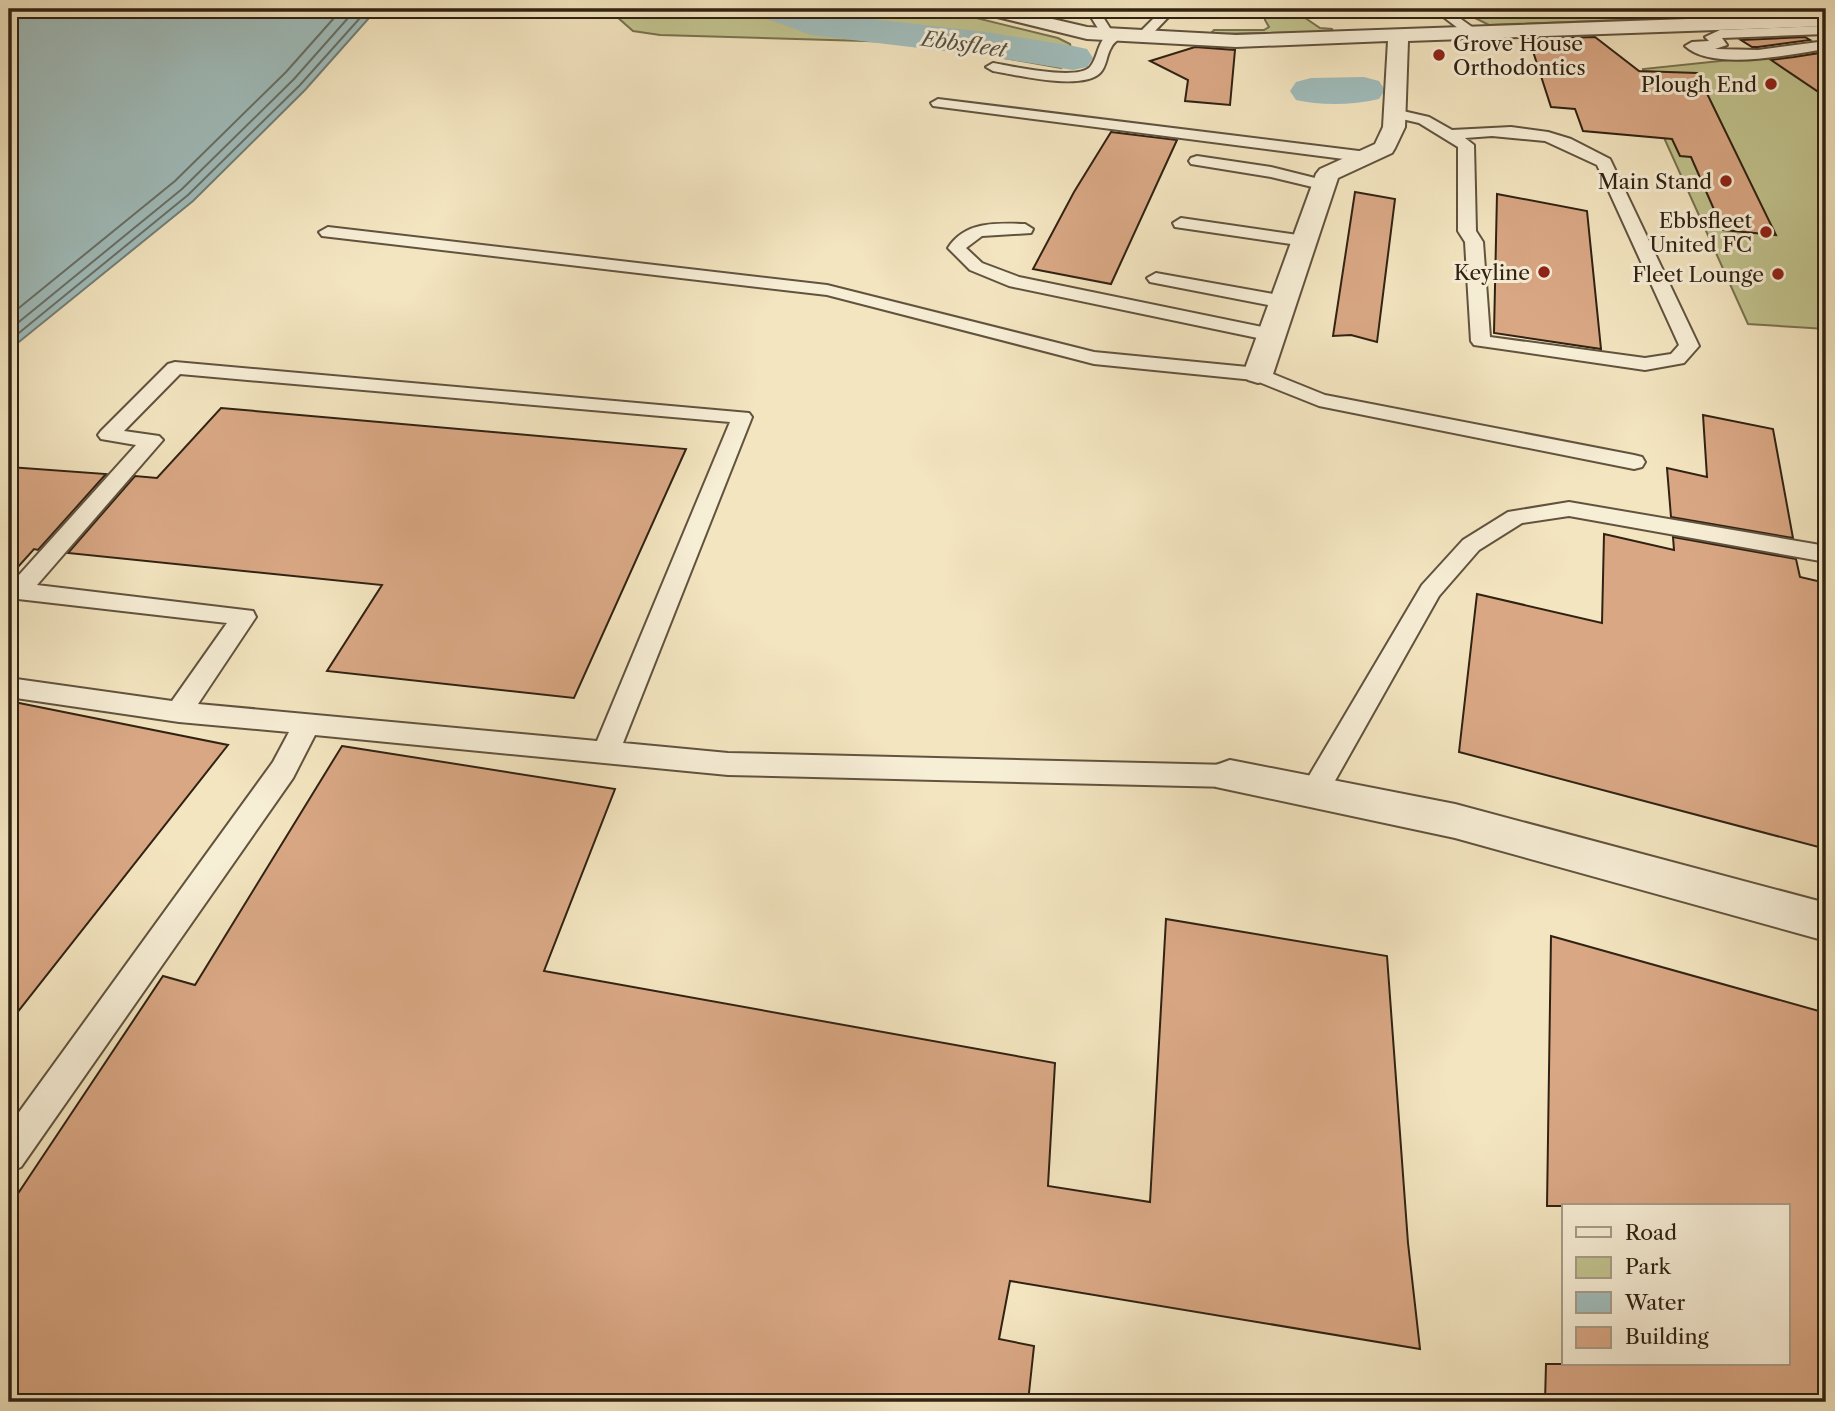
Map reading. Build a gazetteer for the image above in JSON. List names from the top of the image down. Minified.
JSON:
{"water":["Ebbsfleet"],"places":["Grove House Orthodontics","Plough End","Main Stand","Ebbsfleet United FC","Keyline","Fleet Lounge"],"legend":["Road","Park","Water","Building"]}
